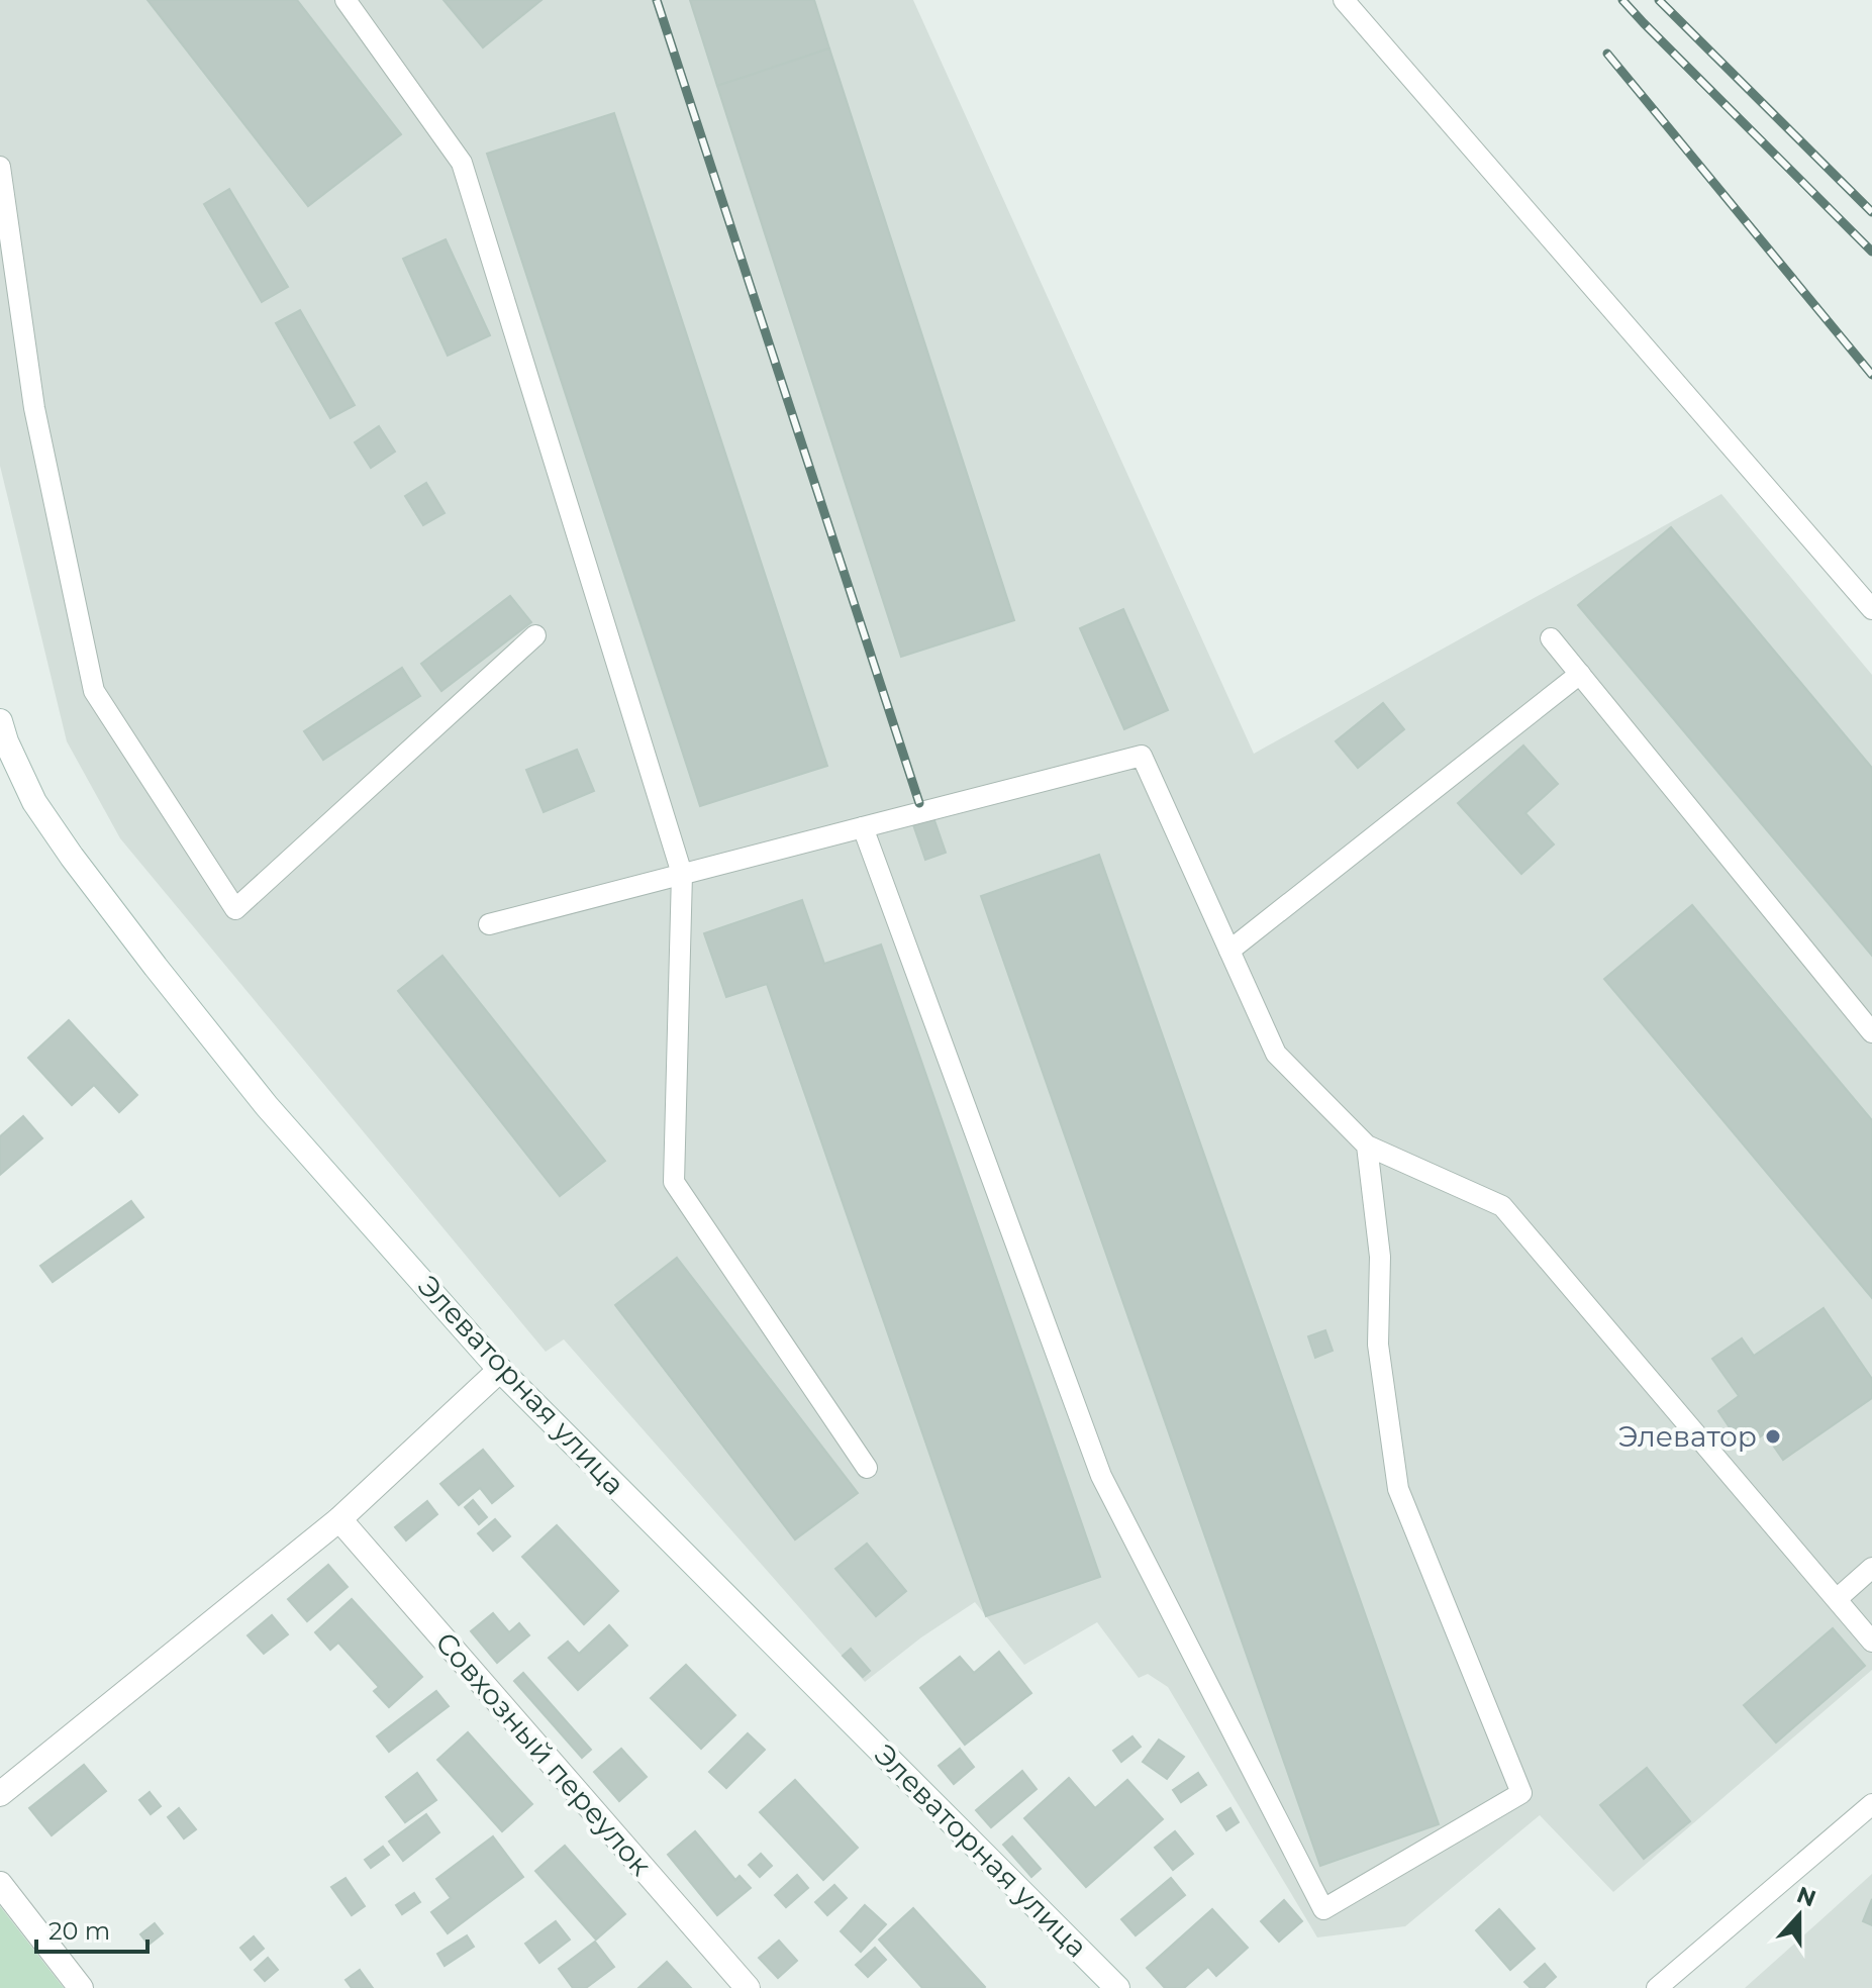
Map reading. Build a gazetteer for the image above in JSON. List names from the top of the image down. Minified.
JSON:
{"streets":{"street":["Элеваторная улица","Совхозный переулок"]},"places":["Элеватор"],"scale_bar":"20 m","north":"top"}
